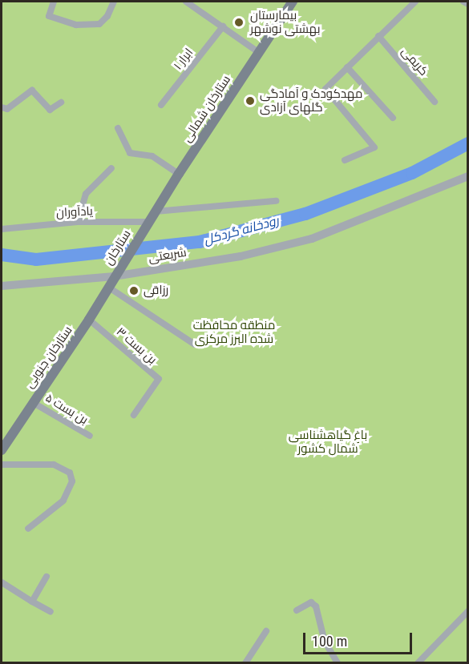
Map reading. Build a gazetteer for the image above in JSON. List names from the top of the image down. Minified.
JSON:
{"streets":{"main road":["ستارخان شمالی","ستارخان","ستارخان جنوبی"],"street":["ابرار ۱","کریمی","یادآوران","شریعتی","بن بست ۳","بن بست ۵"]},"crossings":[["ستارخان شمالی","یادآوران"],["ستارخان شمالی","ستارخان"],["ستارخان","شریعتی"],["ستارخان","ستارخان جنوبی"],["شریعتی","ستارخان جنوبی"],["بن بست ۳","ستارخان جنوبی"],["ستارخان جنوبی","بن بست ۵"]],"water":["رودخانه گردکل"],"parks":["منطقه محافظت شده البرز مرکزی","باغ گیاهشناسی شمال کشور"],"places":["بیمارستان بهشتی نوشهر","مهدکودک و آمادگی گلهای آزادی","رزاقی"],"scale_bar":"100 m"}
